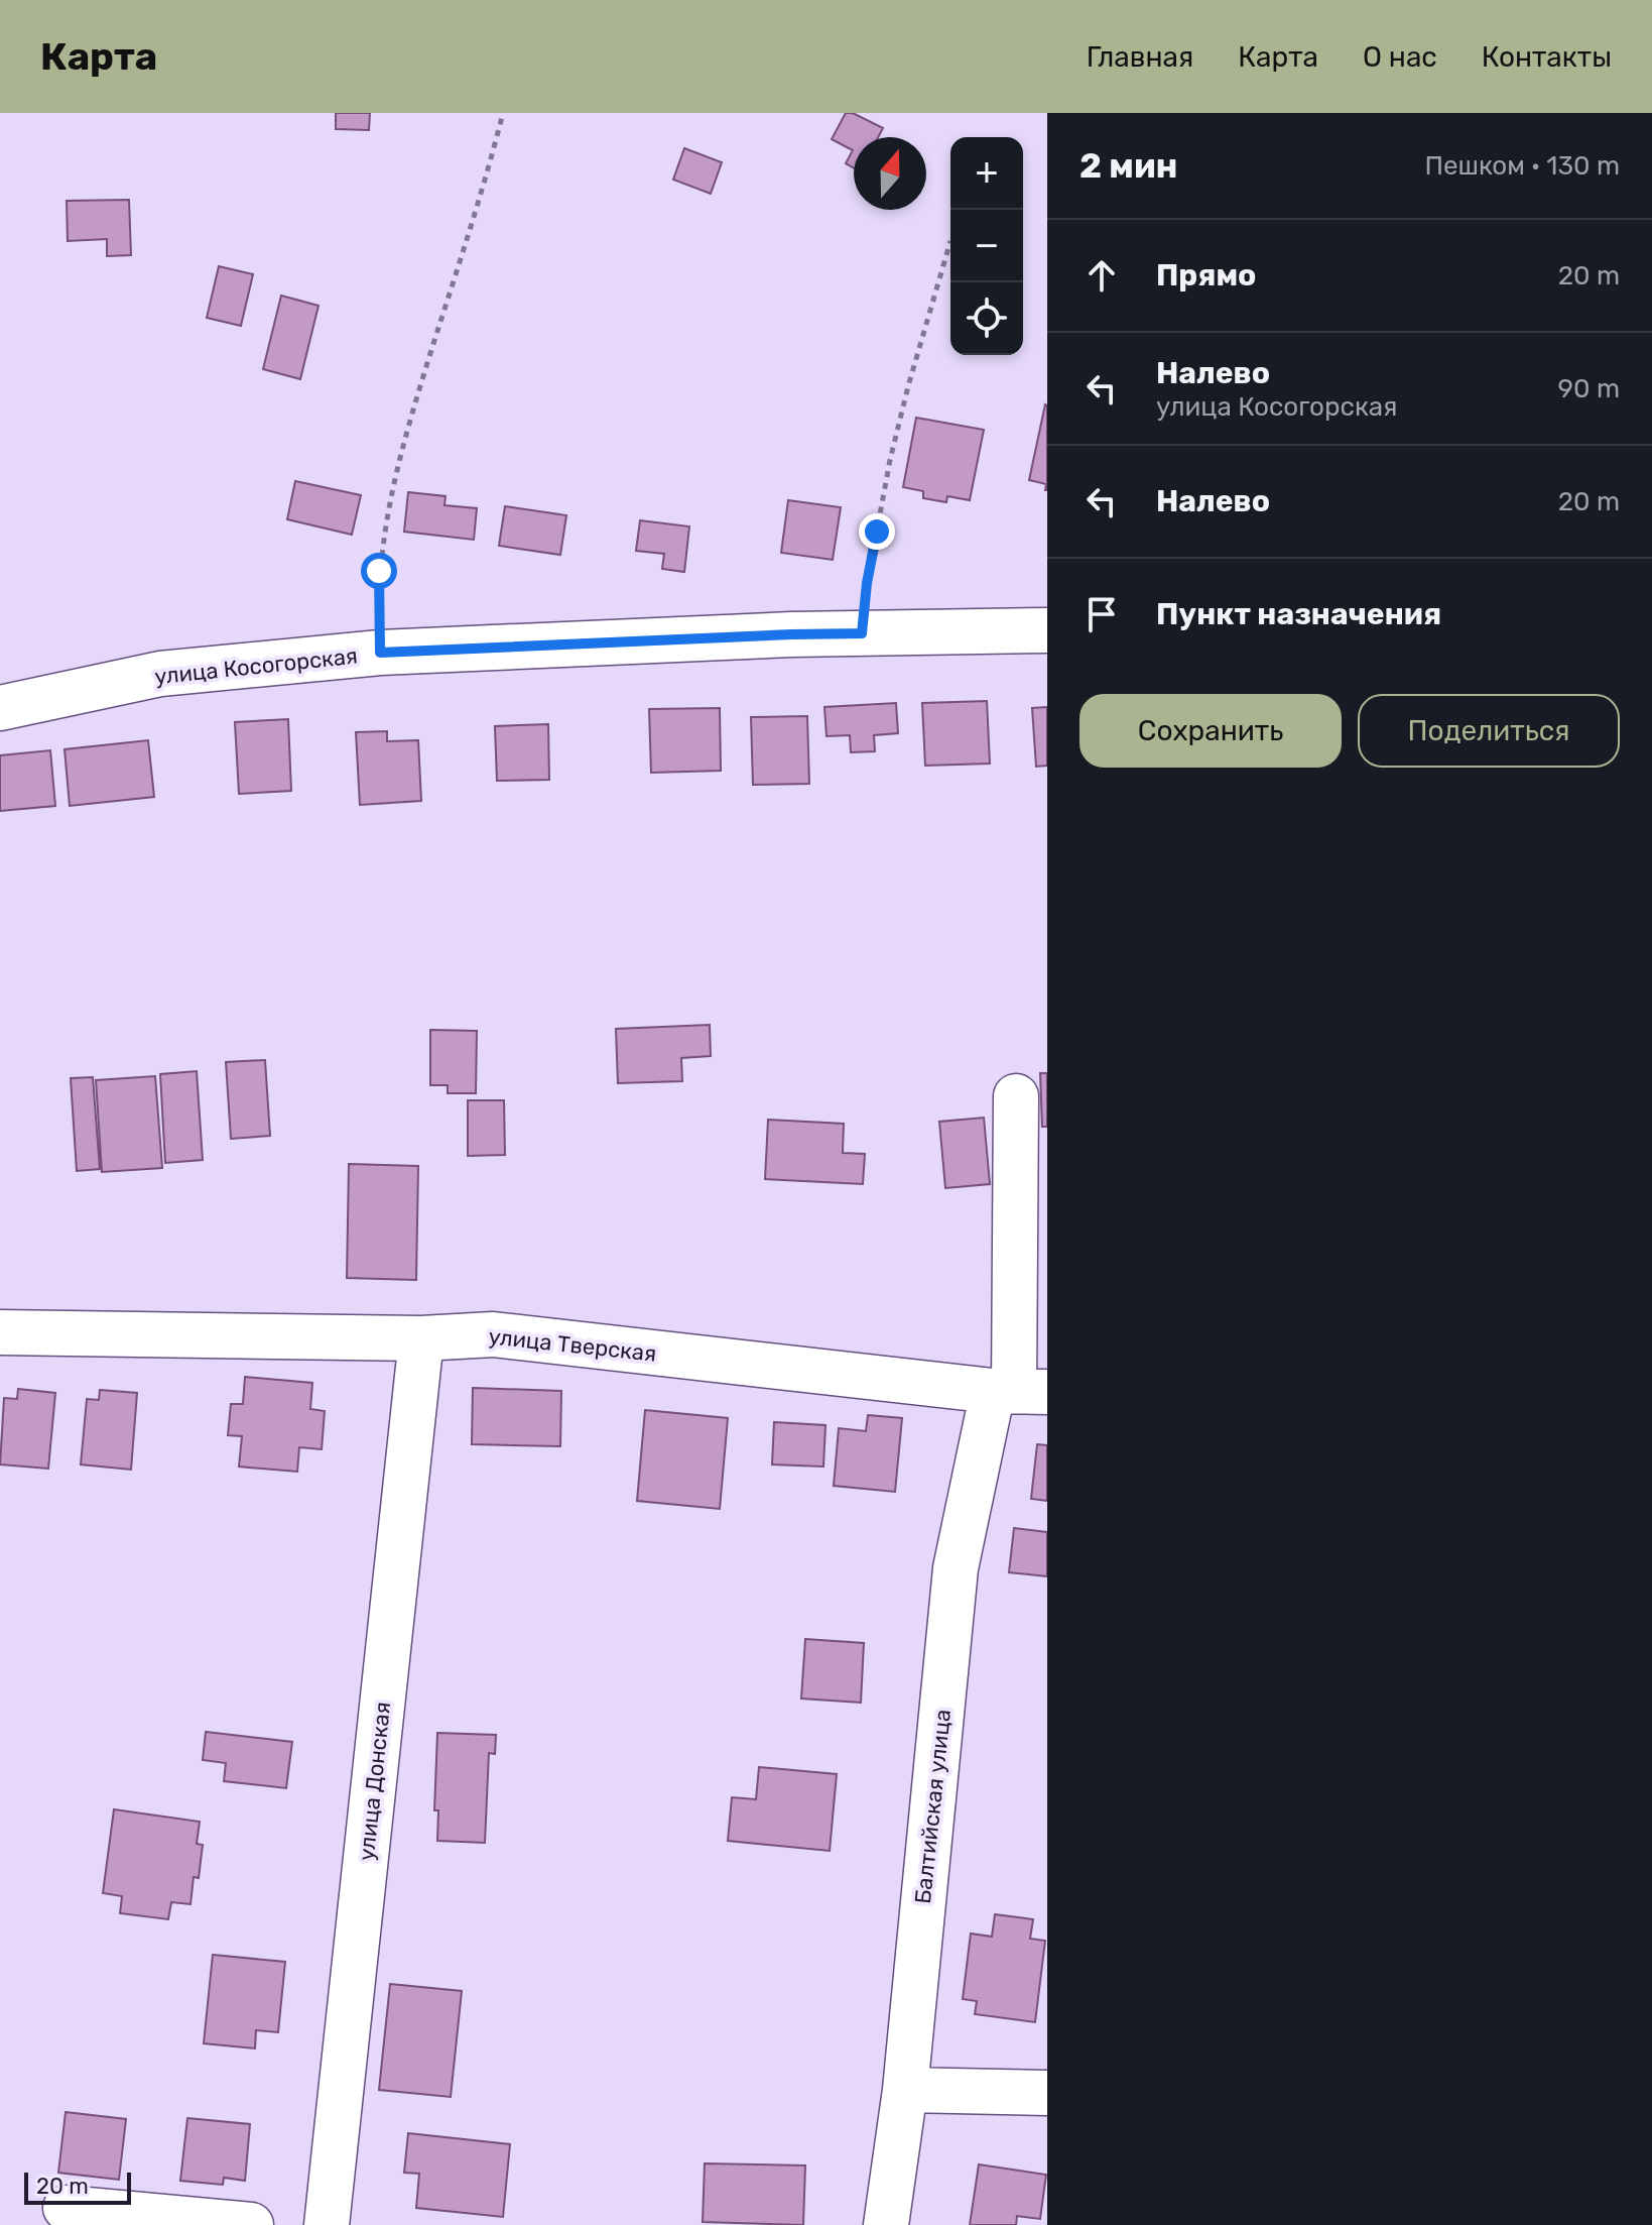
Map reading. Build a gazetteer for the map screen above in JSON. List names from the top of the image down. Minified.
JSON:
{"streets":{"street":["улица Косогорская","улица Тверская","улица Донская","Балтийская улица"]},"crossings":[["улица Тверская","улица Донская"],["улица Тверская","Балтийская улица"]],"scale_bar":"20 m","north":"top","page":{"header":"Карта","nav":["Главная","Карта","О нас","Контакты"],"heading":["2 мин","Пешком · 130 m"],"map_buttons":["+","−"],"list":[["Прямо","20 m"],["Налево","улица Косогорская","90 m"],["Налево","20 m"],"Пункт назначения"],"buttons":["Сохранить","Поделиться"],"scale":"20 m"}}
